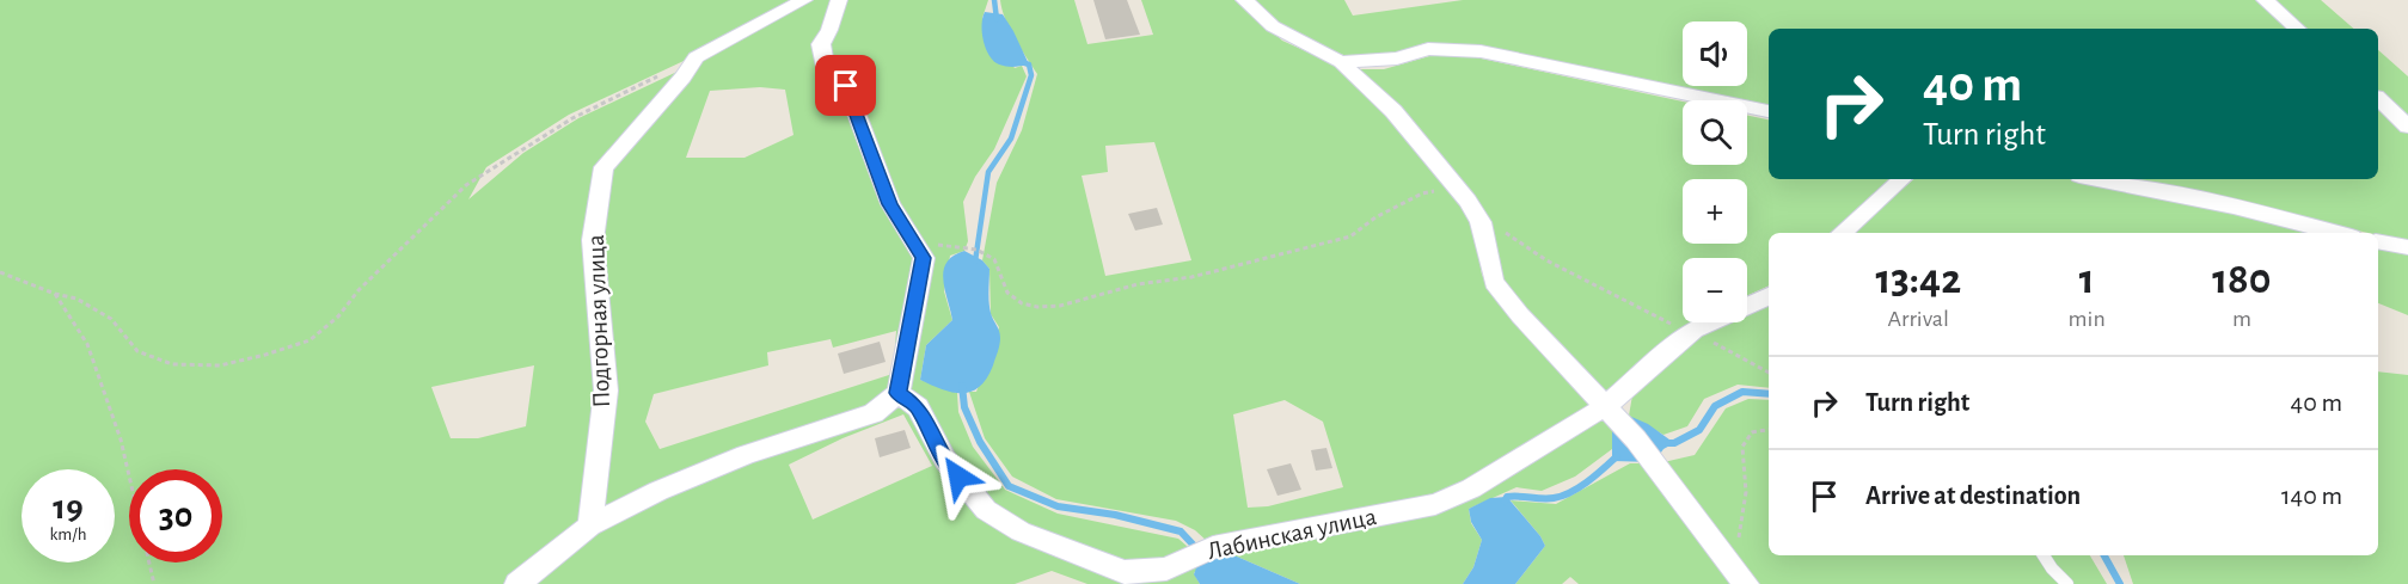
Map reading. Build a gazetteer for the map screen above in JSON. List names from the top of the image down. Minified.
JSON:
{"streets":{"street":["Подгорная улица","Лабинская улица"]},"page":{"map_buttons":["+","−"],"turn":["40 m","Turn right"],"eta":["13:42","Arrival","1","min","180","m"],"list":[{"name":"Turn right","value":"40 m"},{"name":"Arrive at destination","value":"140 m"}],"speed":"19 km/h","limit":"30"}}
